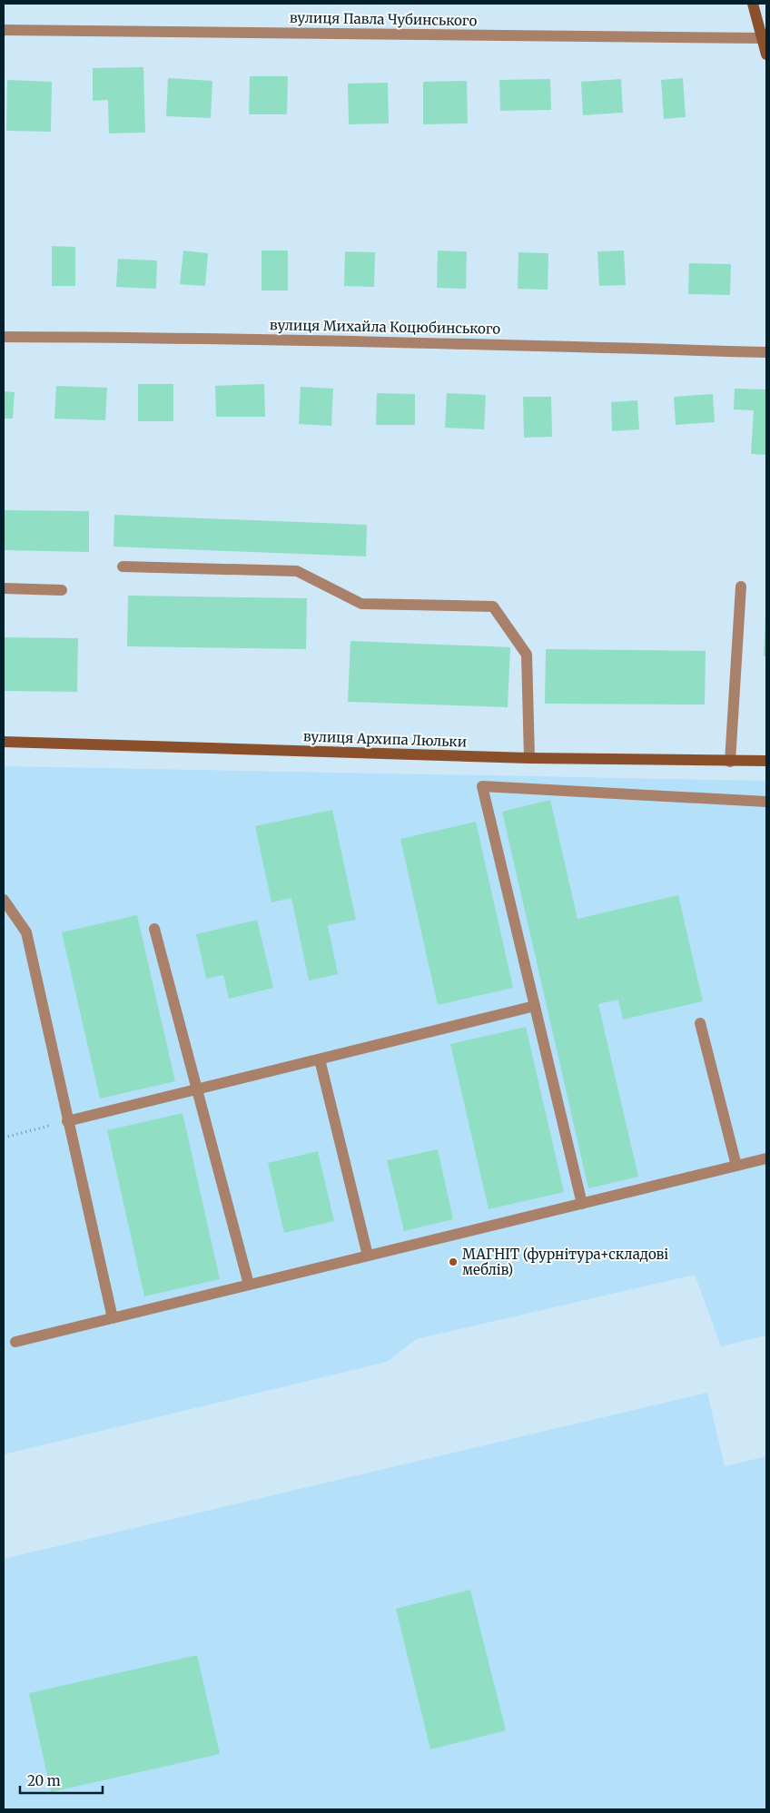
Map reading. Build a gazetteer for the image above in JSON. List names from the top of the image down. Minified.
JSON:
{"streets":{"street":["вулиця Павла Чубинського","вулиця Михайла Коцюбинського","вулиця Архипа Люльки"]},"places":["МАГНІТ (фурнітура+складові меблів)"],"scale_bar":"20 m"}
